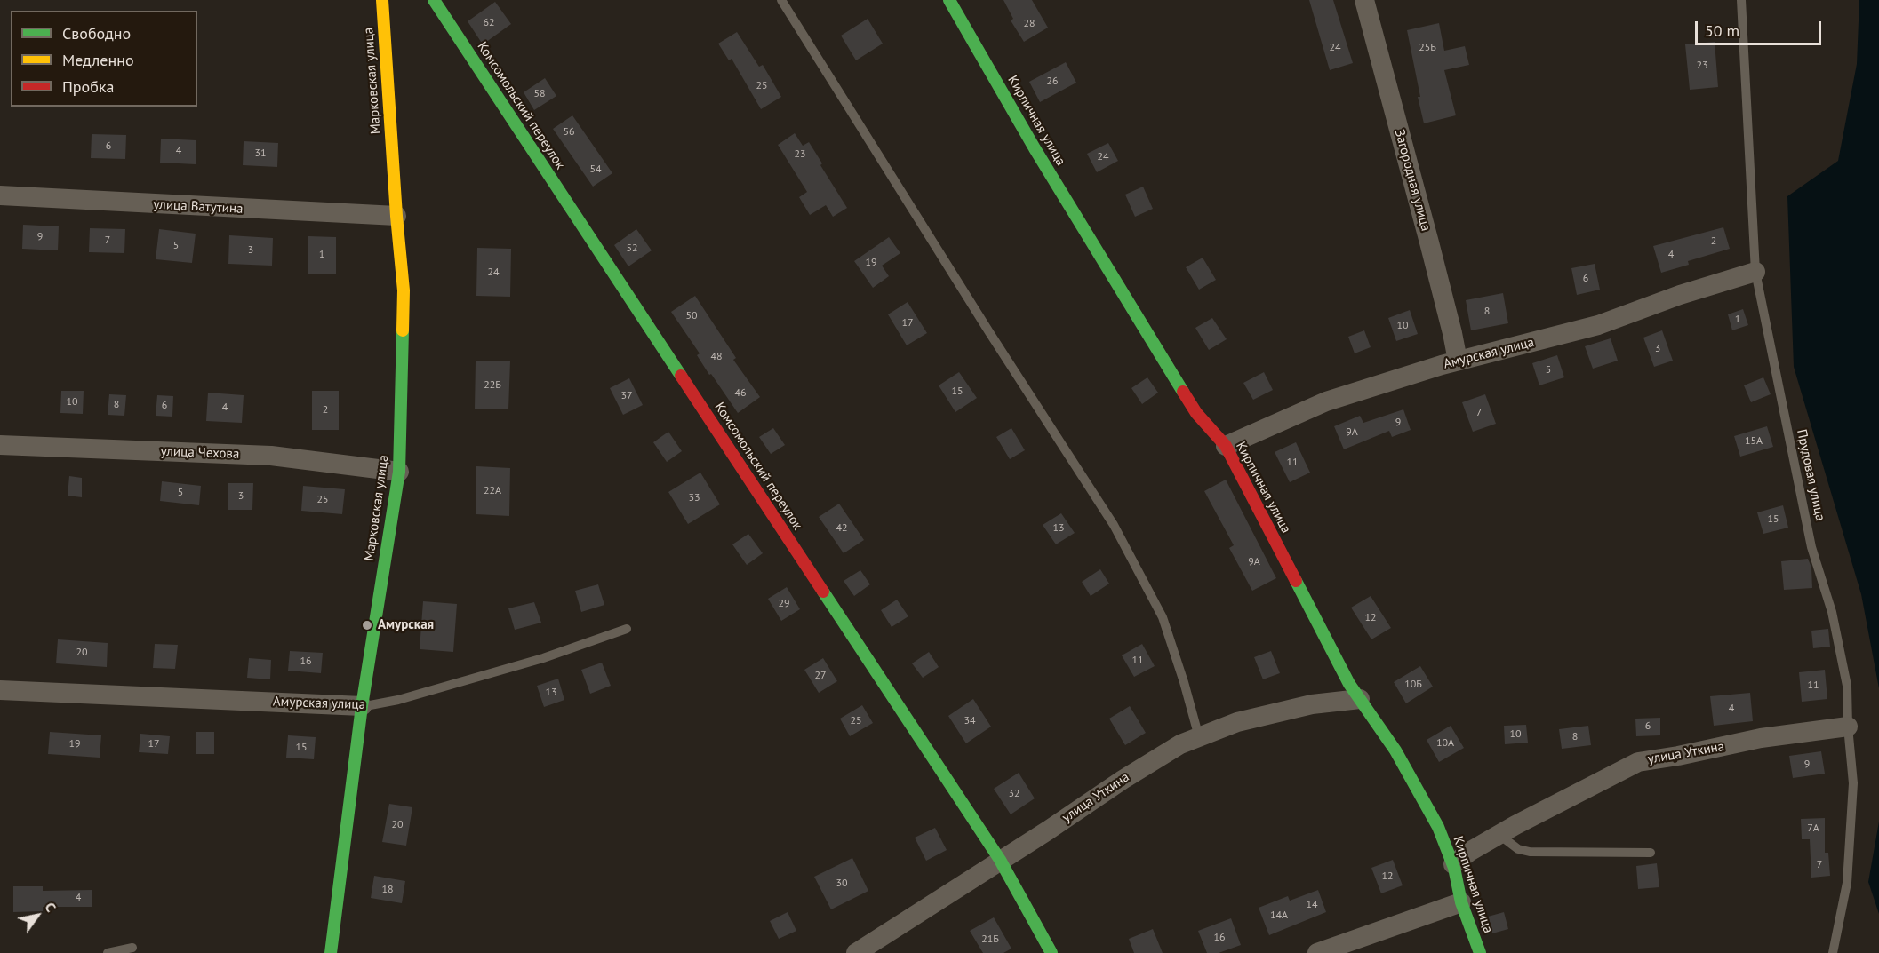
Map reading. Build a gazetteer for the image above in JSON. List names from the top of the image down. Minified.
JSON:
{"streets":{"street":["Марковская улица","Комсомольский переулок","Кирпичная улица","Загородная улица","улица Ватутина","Амурская улица","улица Чехова","улица Уткина"],"lane":["Прудовая улица"]},"crossings":[["Марковская улица","улица Ватутина"],["Марковская улица","Амурская улица"],["Марковская улица","улица Чехова"],["Комсомольский переулок","улица Уткина"],["Кирпичная улица","Амурская улица"],["Кирпичная улица","улица Уткина"],["Загородная улица","Амурская улица"],["Амурская улица","Прудовая улица"],["Прудовая улица","улица Уткина"]],"places":["Амурская"],"house_numbers":["62","28","24","25Б","23","26","25","58","56","6","4","31","23","24","54","9","7","2","5","52","3","1","4","19","24","6","8","50","1","17","10","3","48","5","22Б","15","46","37","10","8","6","4","2","7","9","9А","15А","11","22А","5","3","33","25","15","42","13","9А","29","12","20","11","16","27","10Б","11","13","4","25","34","6","10","8","10А","19","17","15","9","32","20","7А","7","12","30","18","4","14","14А","16","21Б"],"legend":["Свободно","Медленно","Пробка"],"scale_bar":"50 m","north":"top right"}
